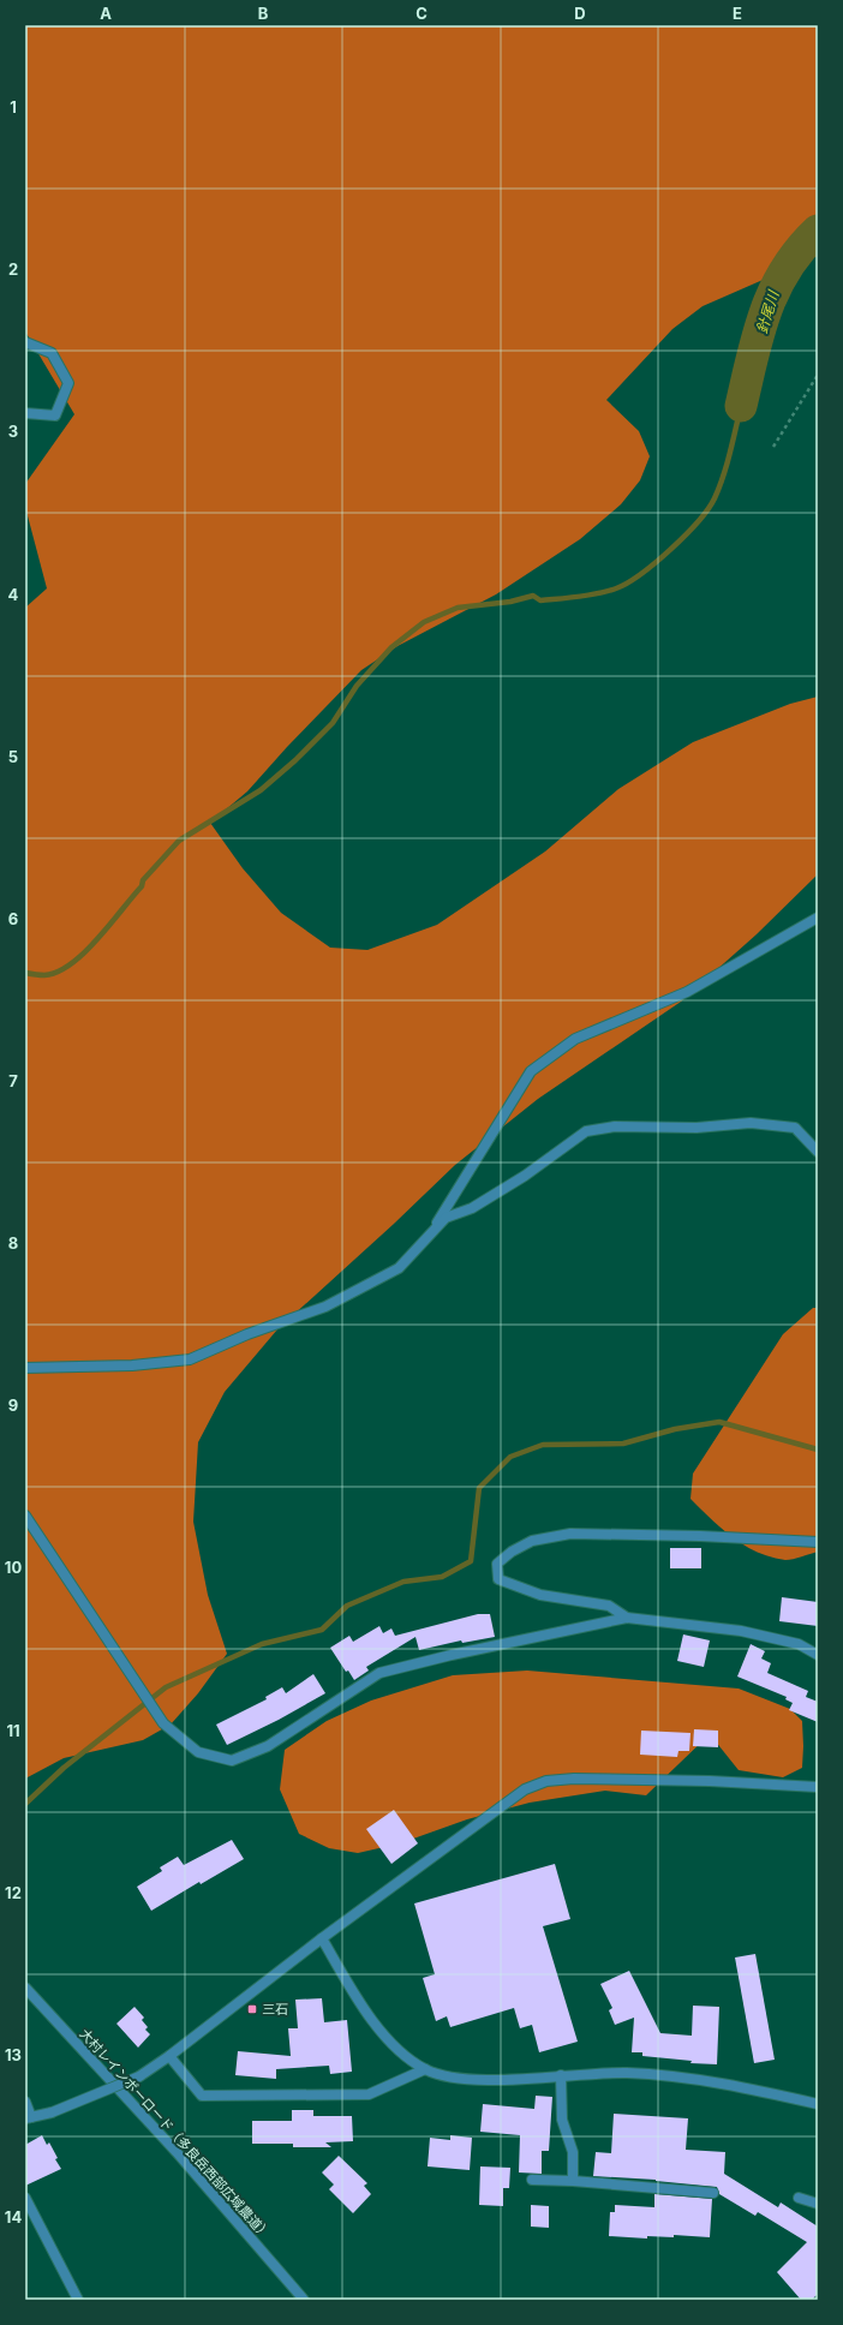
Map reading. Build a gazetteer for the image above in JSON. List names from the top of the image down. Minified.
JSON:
{"streets":{"street":["大村レインボーロード（多良岳西部広域農道）"]},"water":["針尾川"],"places":{"transit":["三石"]},"grid":{"columns":["A","B","C","D","E"],"rows":["1","2","3","4","5","6","7","8","9","10","11","12","13","14"]}}
